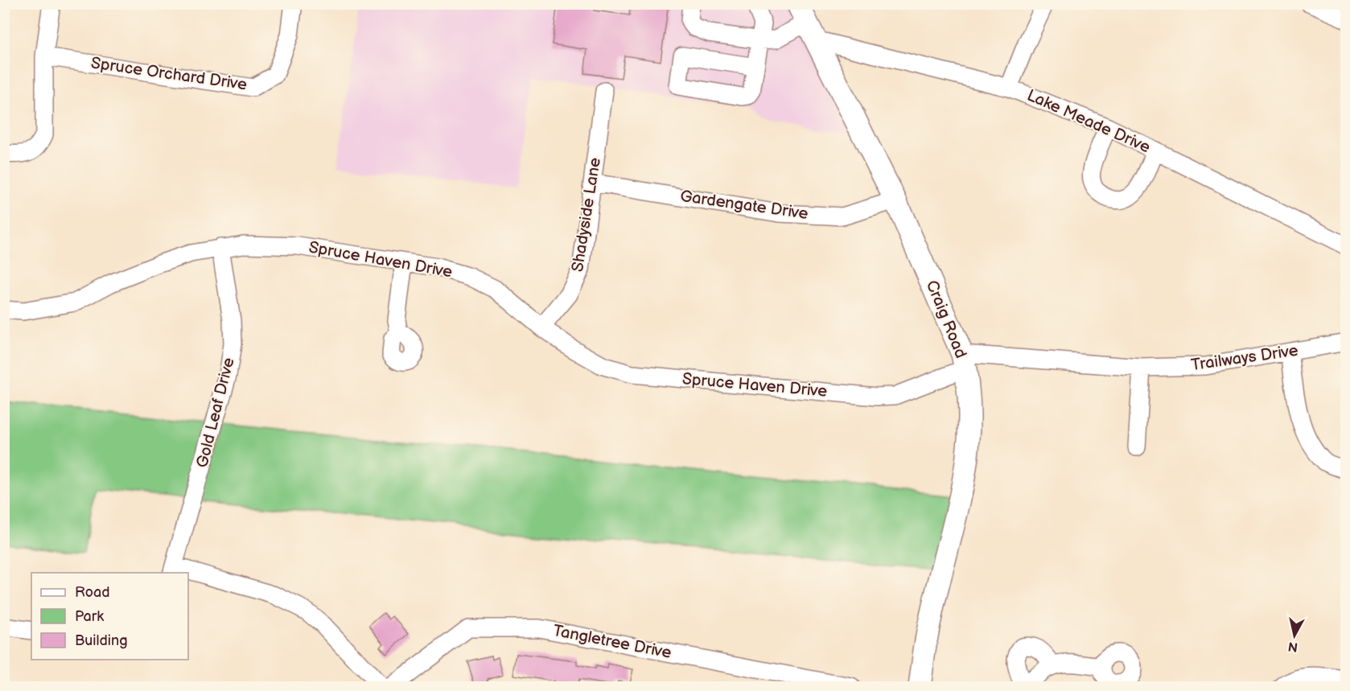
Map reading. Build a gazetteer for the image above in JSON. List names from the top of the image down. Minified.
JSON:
{"streets":{"main road":["Craig Road"],"street":["Spruce Orchard Drive","Lake Meade Drive","Gardengate Drive","Shadyside Lane","Spruce Haven Drive","Trailways Drive","Gold Leaf Drive","Tangletree Drive"]},"crossings":[["Lake Meade Drive","Craig Road"],["Gardengate Drive","Shadyside Lane"],["Gardengate Drive","Craig Road"],["Shadyside Lane","Spruce Haven Drive"],["Spruce Haven Drive","Craig Road"],["Spruce Haven Drive","Trailways Drive"],["Spruce Haven Drive","Gold Leaf Drive"],["Craig Road","Trailways Drive"]],"legend":["Road","Park","Building"],"north":"bottom"}
